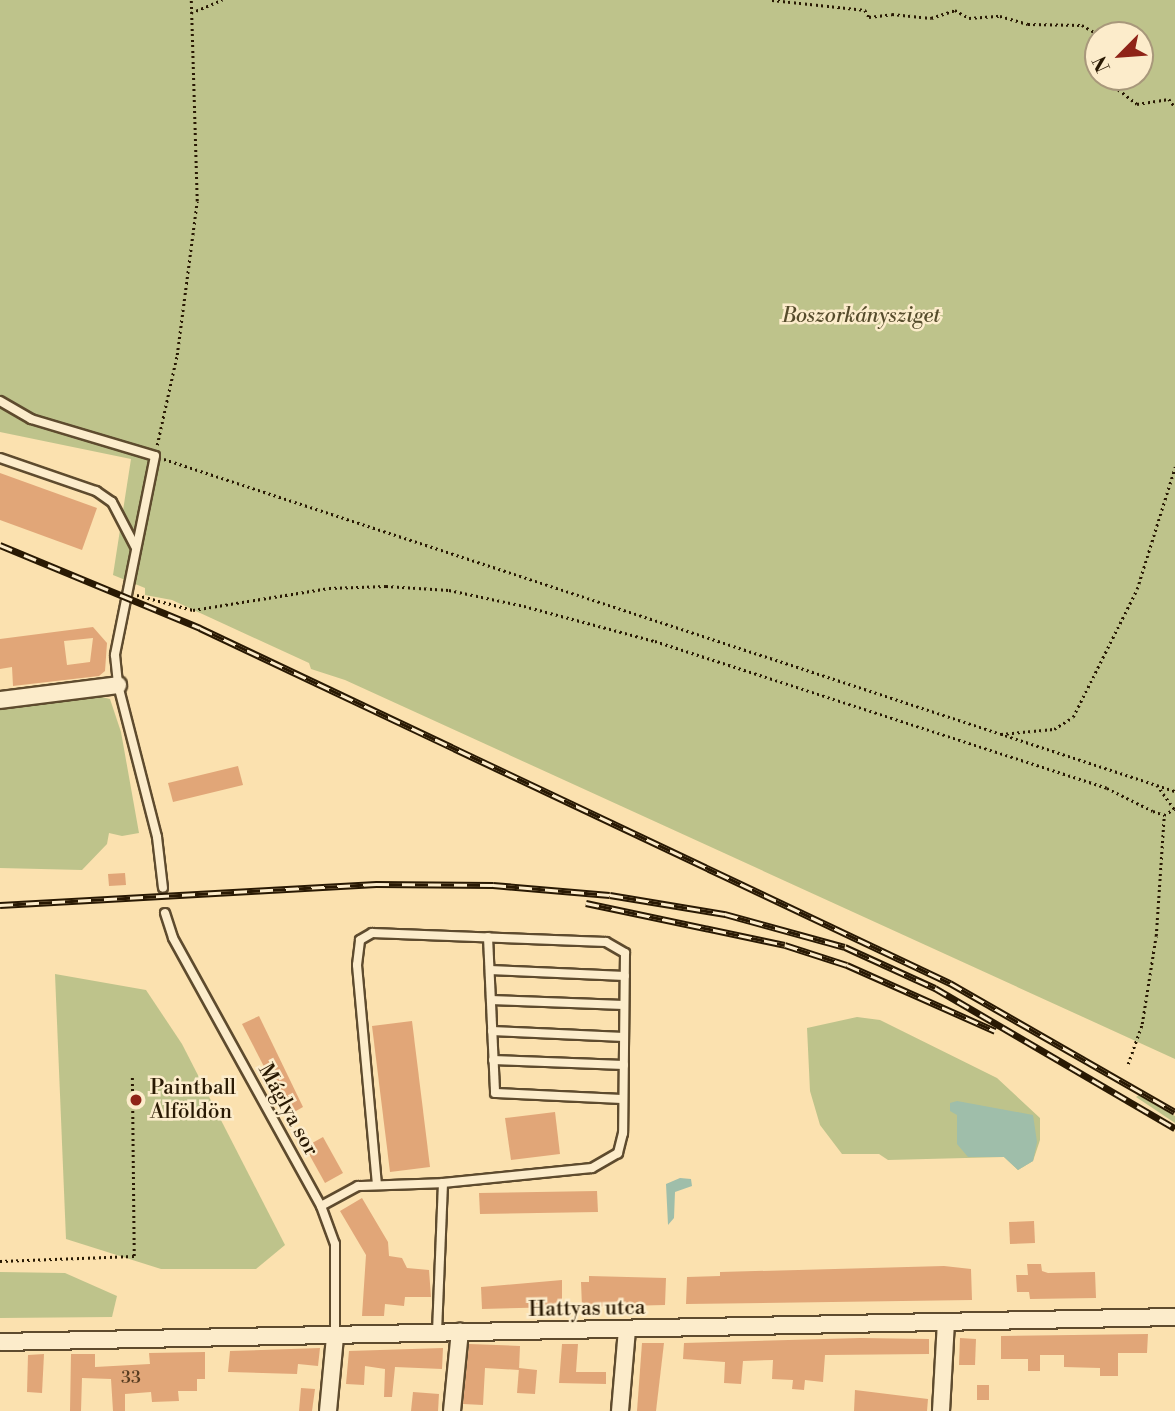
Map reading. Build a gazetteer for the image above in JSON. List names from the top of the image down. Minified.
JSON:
{"streets":{"street":["Hattyas utca"],"lane":["Máglya sor"]},"crossings":[["Máglya sor","Hattyas utca"]],"parks":["Boszorkánysziget"],"places":["Paintball Alföldön"],"house_numbers":["33"],"north":"bottom left"}
